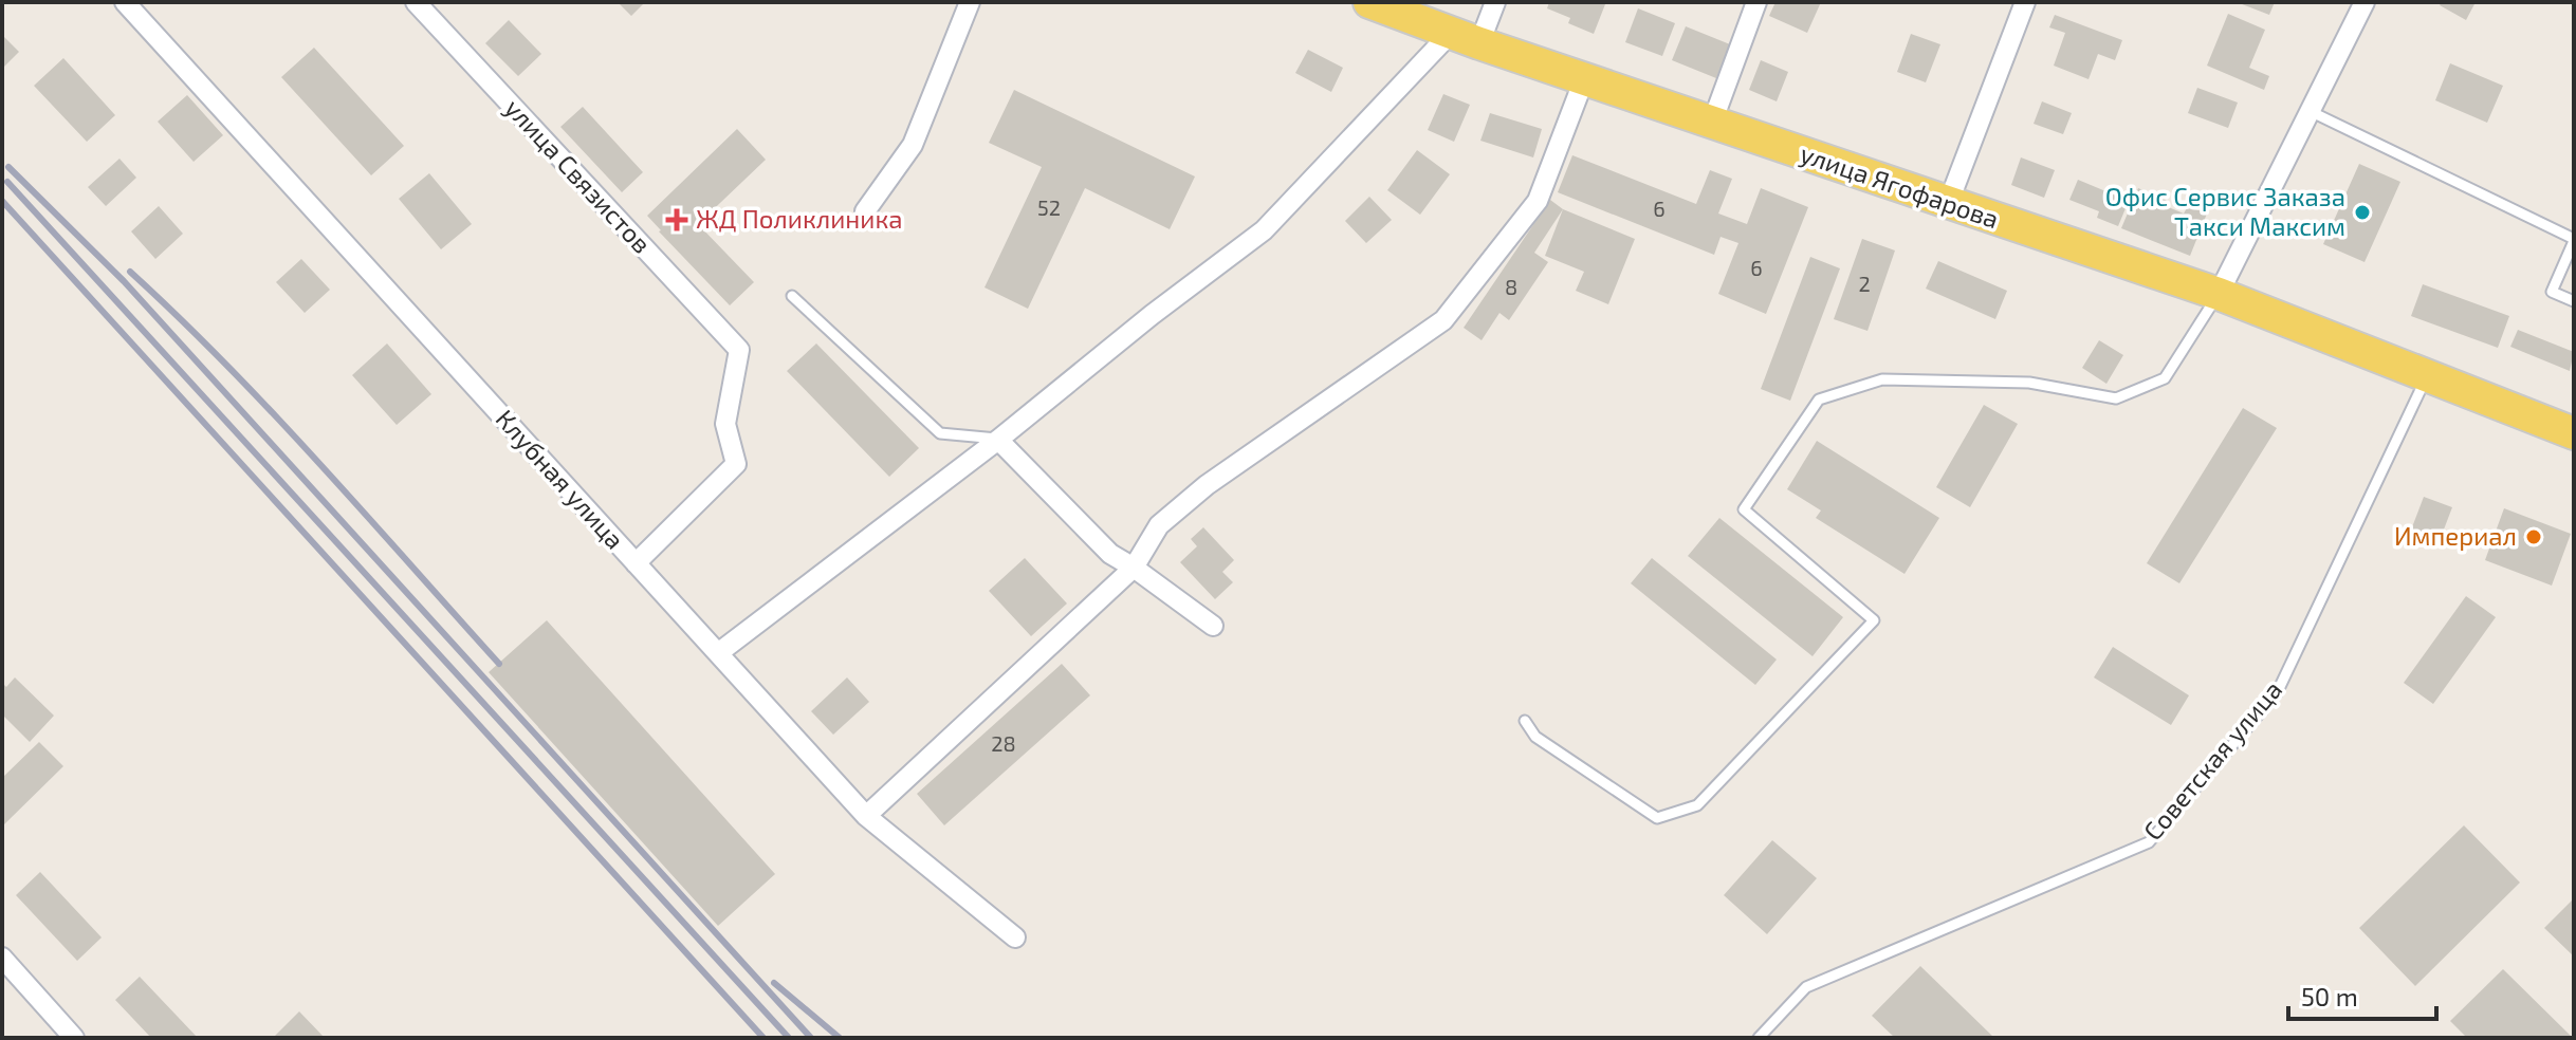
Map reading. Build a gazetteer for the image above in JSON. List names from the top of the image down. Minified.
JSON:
{"streets":{"main road":["улица Ягофарова"],"street":["улица Связистов","Клубная улица"],"lane":["Советская улица"]},"crossings":[["улица Связистов","Клубная улица"],["улица Ягофарова","Советская улица"]],"places":{"other":["Офис Сервис Заказа Такси Максим","Империал"],"health":["ЖД Поликлиника"]},"house_numbers":["52","6","6","2","8","28"],"scale_bar":"50 m"}
